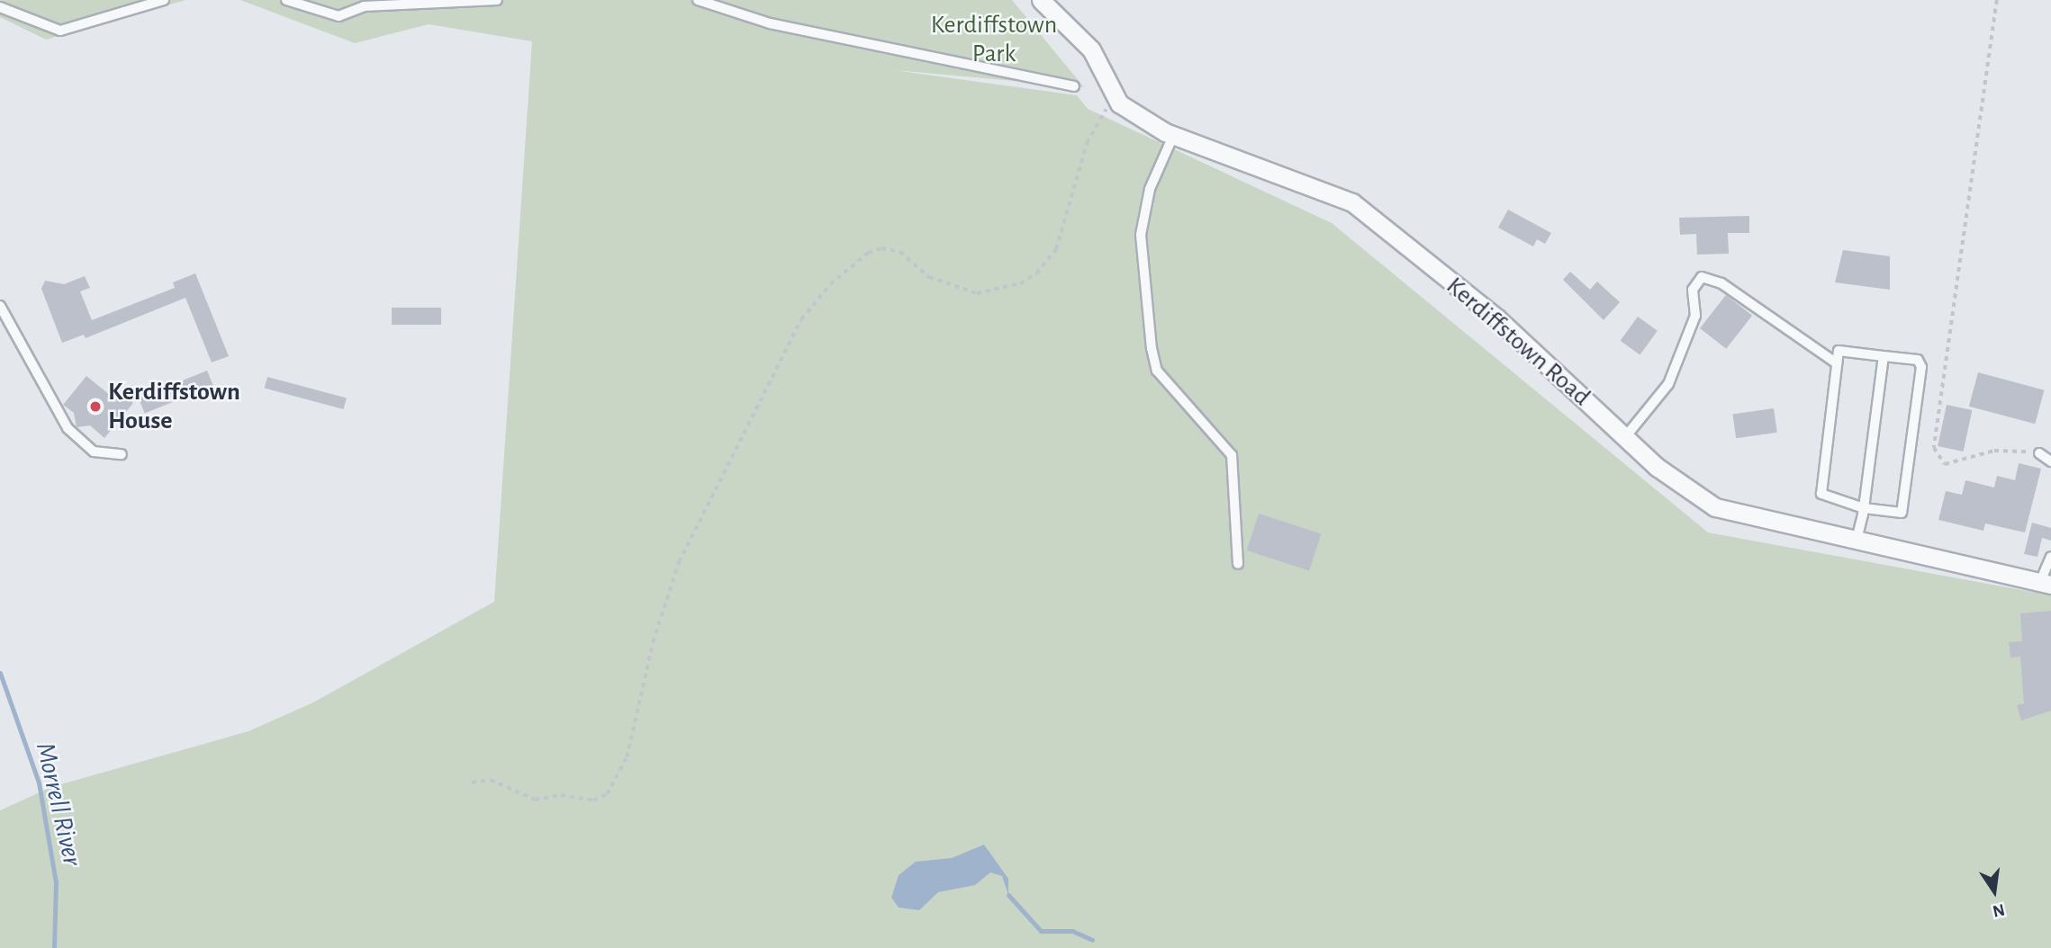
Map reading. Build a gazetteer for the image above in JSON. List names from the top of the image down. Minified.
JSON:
{"streets":{"street":["Kerdiffstown Road"]},"water":["Morrell River"],"parks":["Kerdiffstown Park"],"places":["Kerdiffstown House"],"north":"bottom"}
